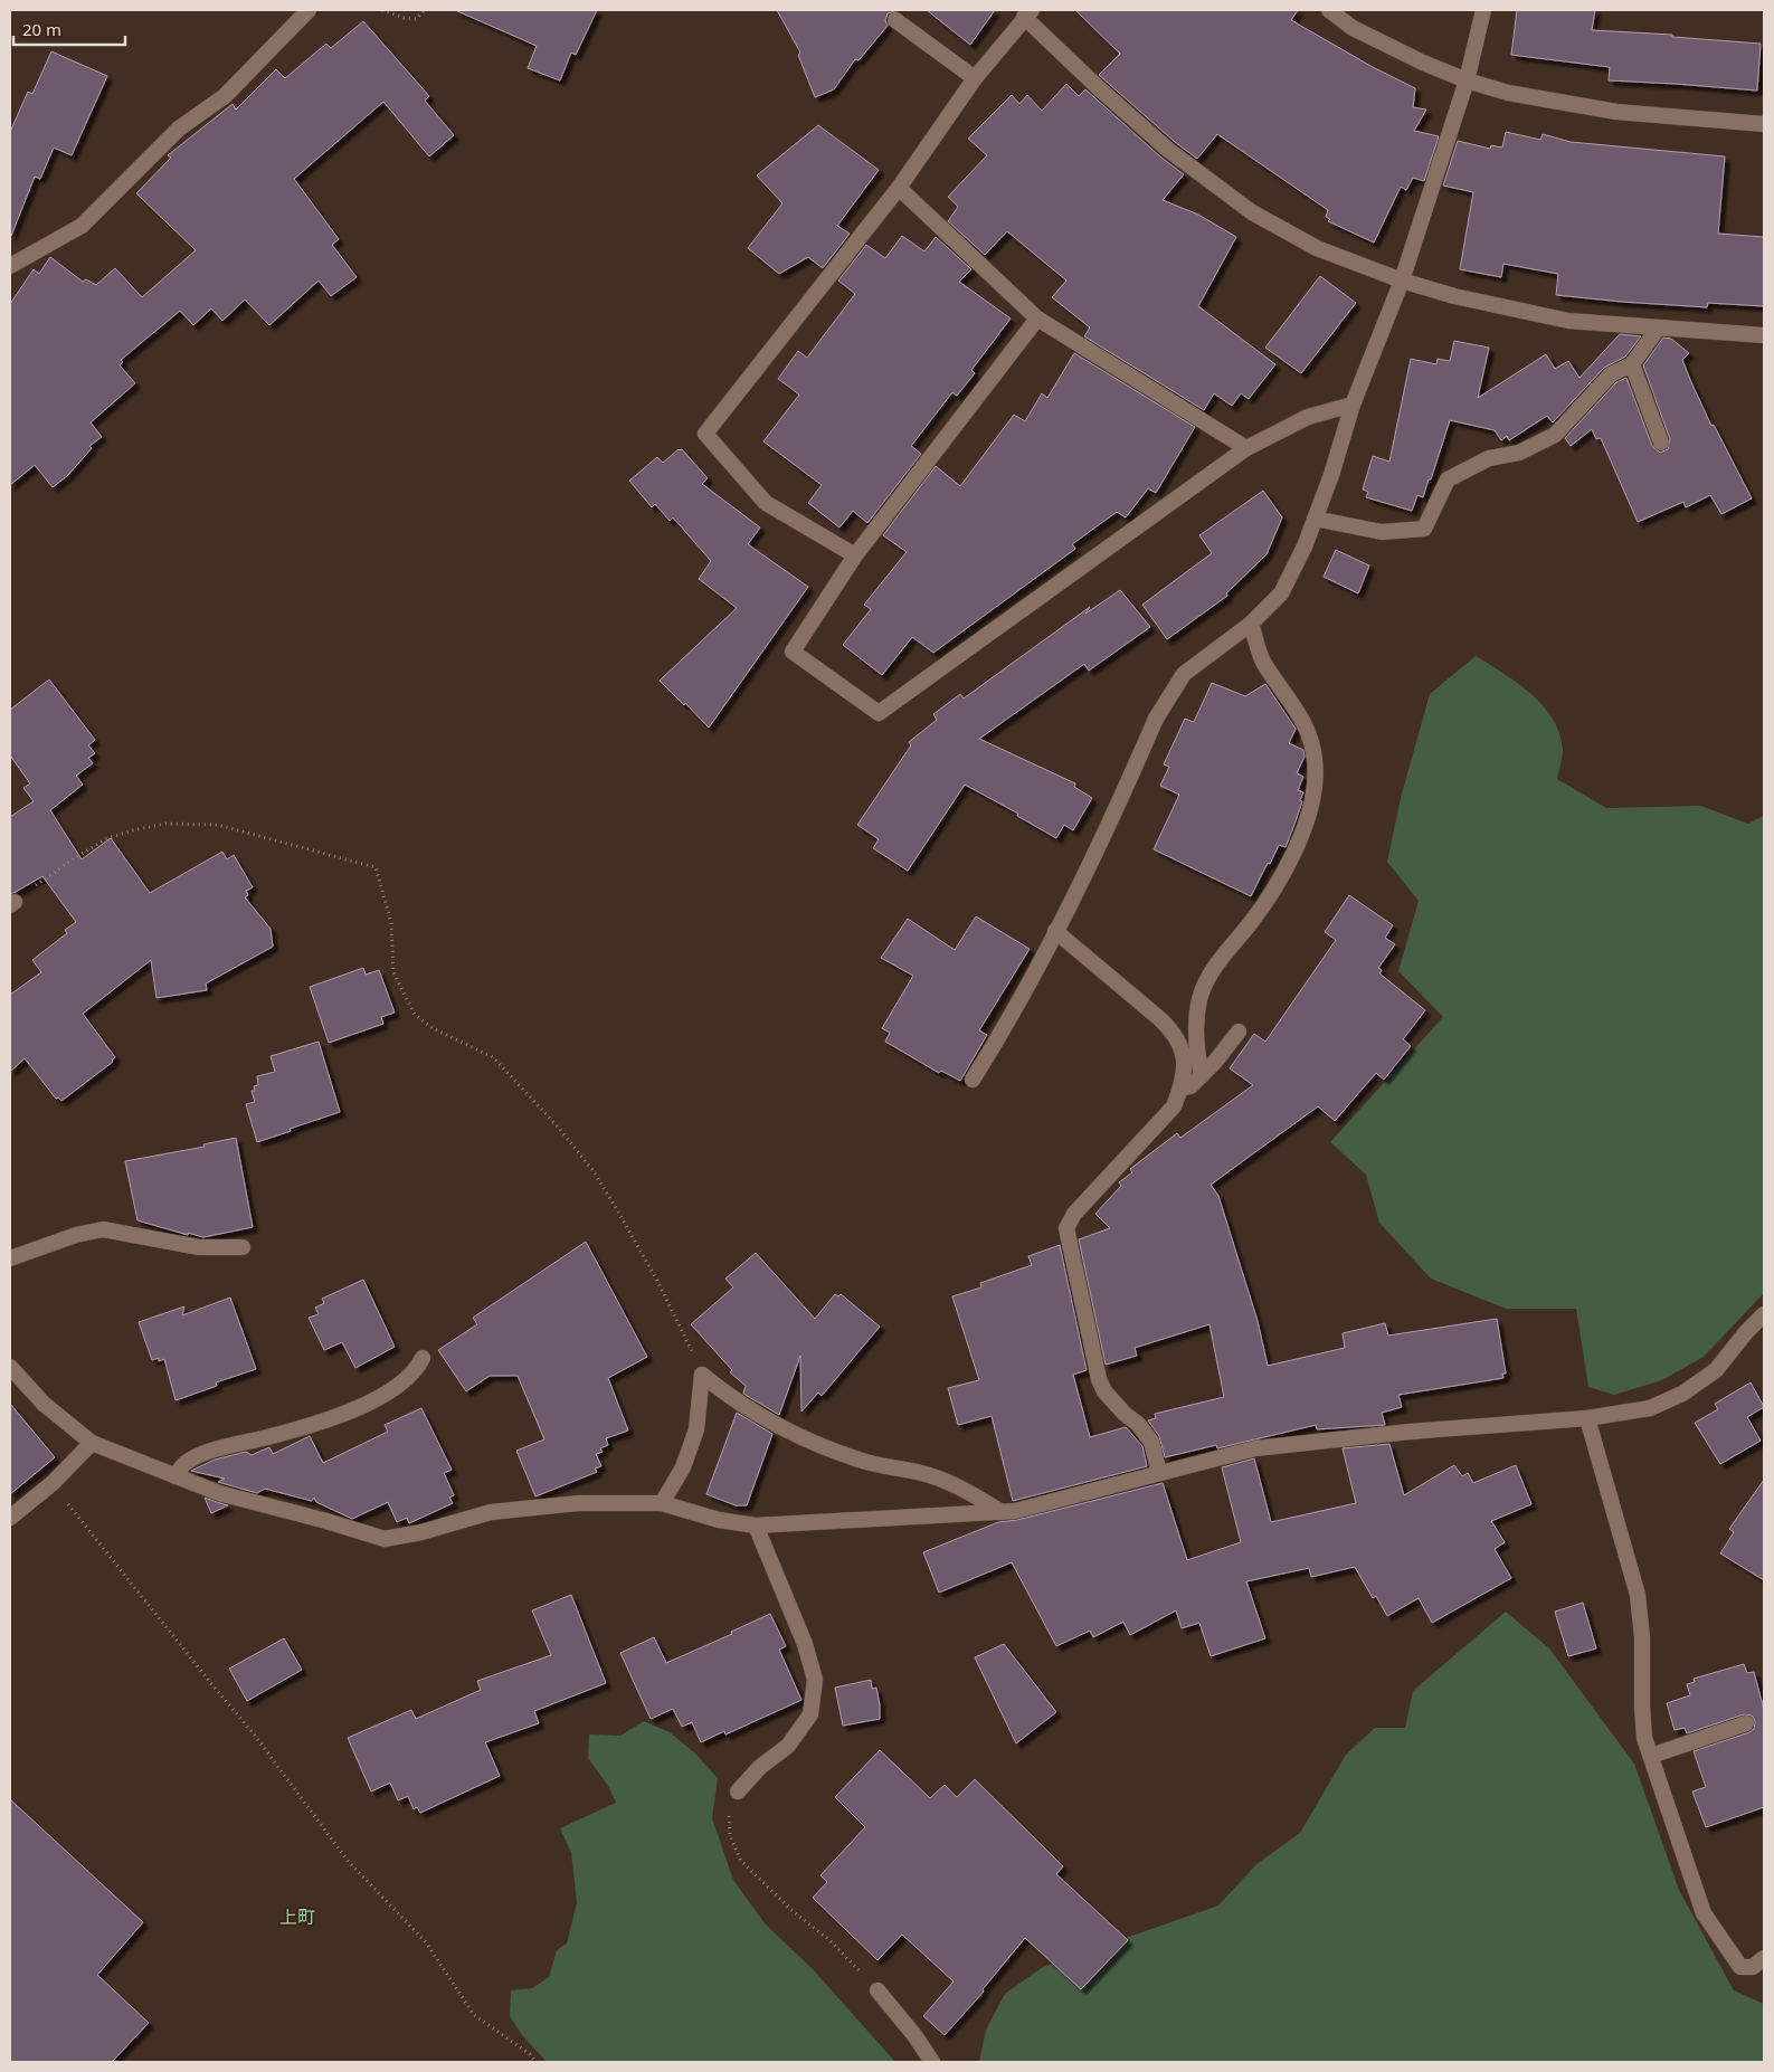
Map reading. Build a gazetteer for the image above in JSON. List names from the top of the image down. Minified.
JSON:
{"districts":["上町"],"scale_bar":"20 m"}
